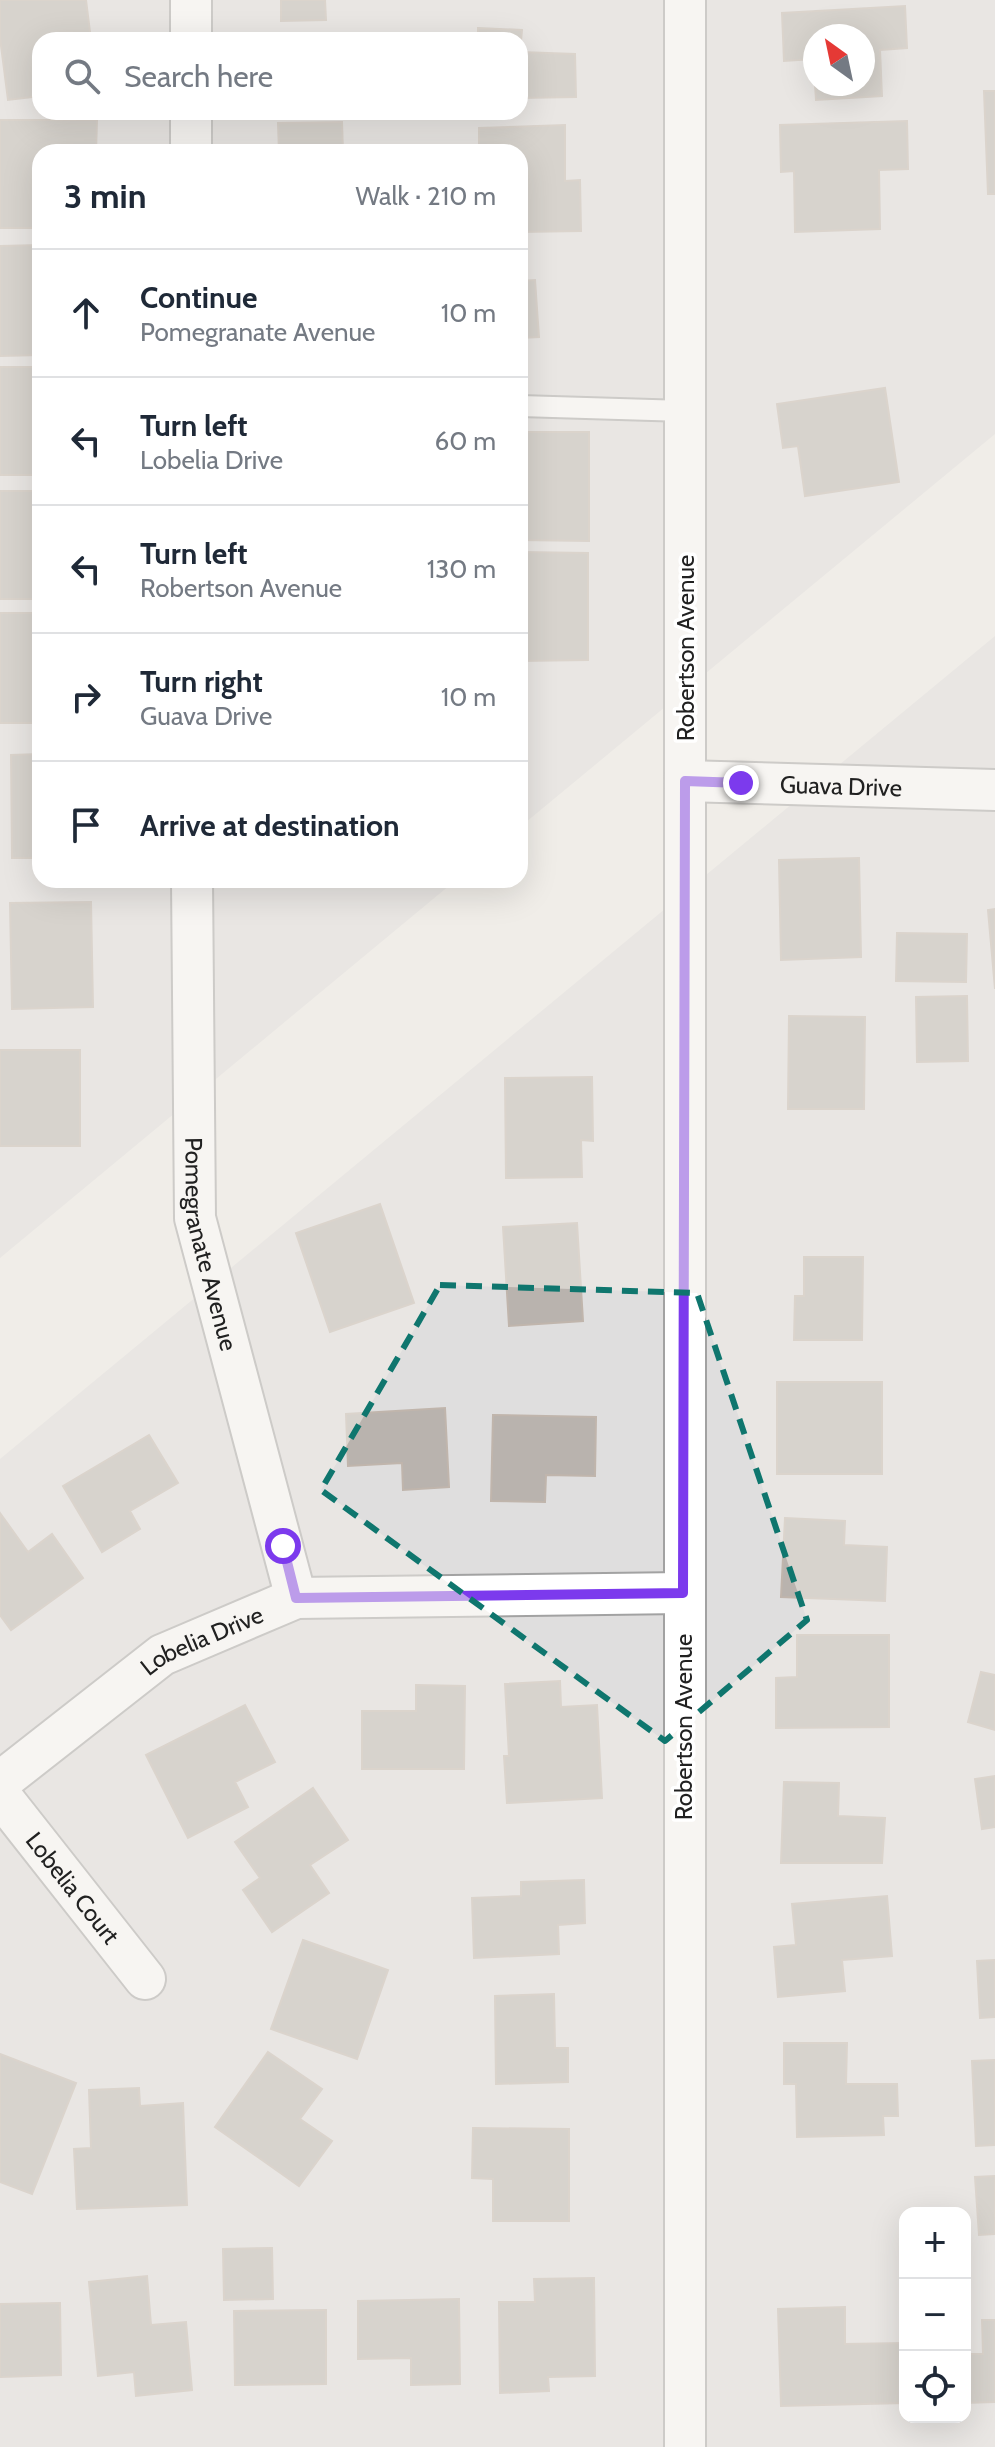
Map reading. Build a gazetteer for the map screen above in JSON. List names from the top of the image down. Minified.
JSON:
{"streets":{"street":["Robertson Avenue","Guava Drive","Pomegranate Avenue","Lobelia Drive","Lobelia Court"]},"crossings":[["Robertson Avenue","Guava Drive"],["Robertson Avenue","Lobelia Drive"],["Pomegranate Avenue","Lobelia Drive"]],"north":"top left","page":{"search":"Search here","heading":["3 min","Walk · 210 m"],"list":[["Continue","Pomegranate Avenue","10 m"],["Turn left","Lobelia Drive","60 m"],["Turn left","Robertson Avenue","130 m"],["Turn right","Guava Drive","10 m"],"Arrive at destination"],"map_buttons":["+","−"]}}
